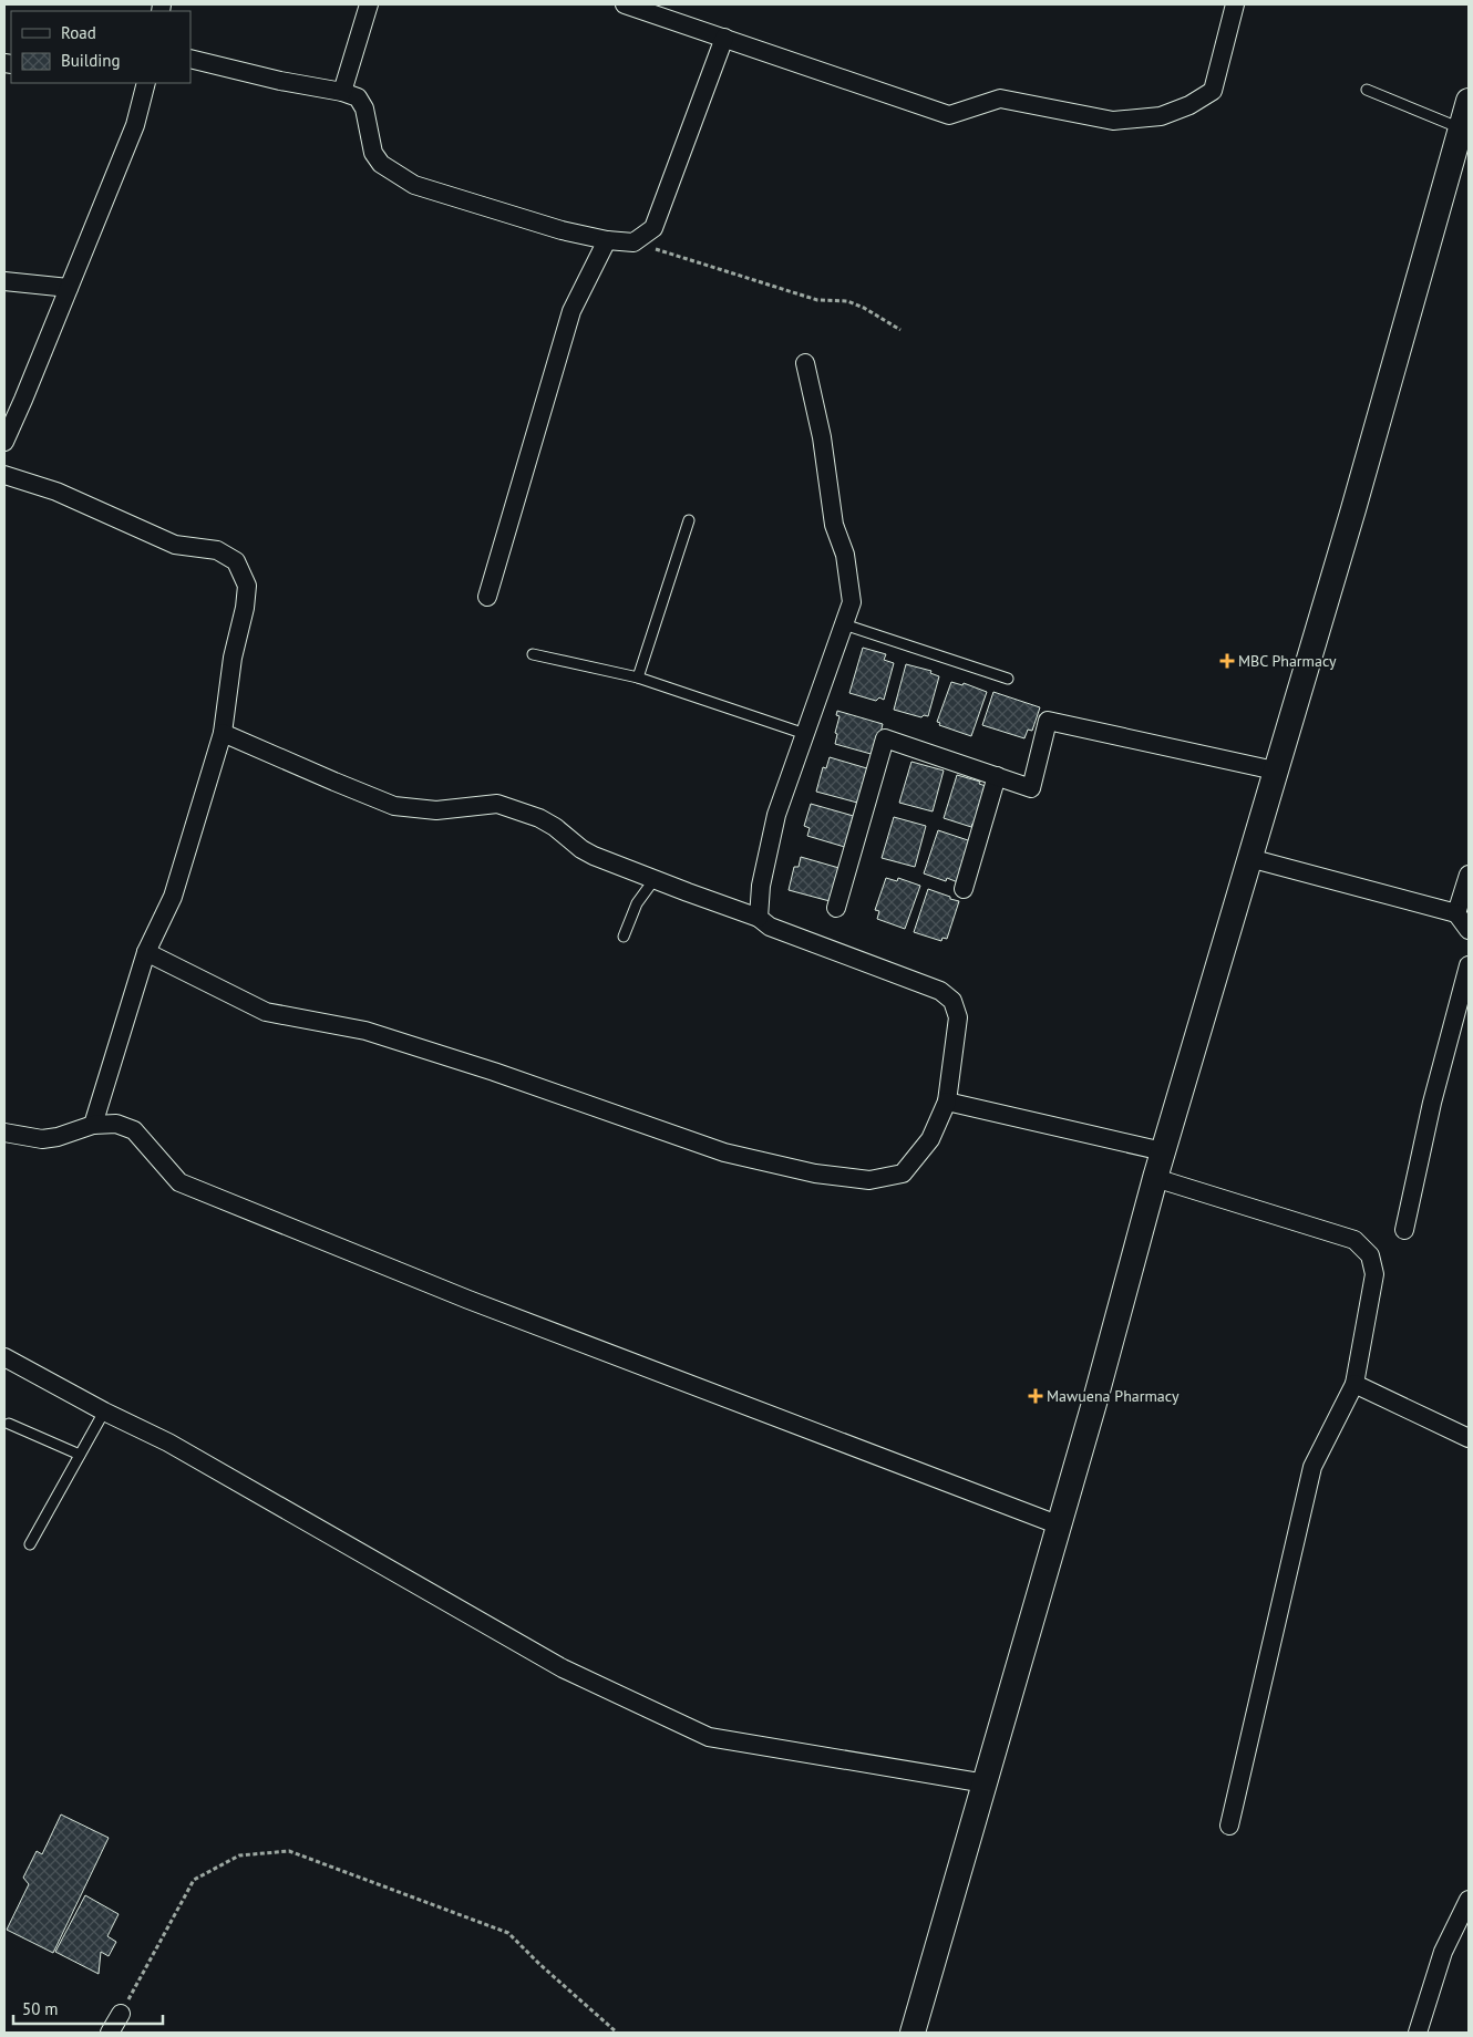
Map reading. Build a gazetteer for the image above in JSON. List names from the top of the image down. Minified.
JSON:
{"places":{"health":["MBC Pharmacy","Mawuena Pharmacy"]},"legend":["Road","Building"],"scale_bar":"50 m"}
